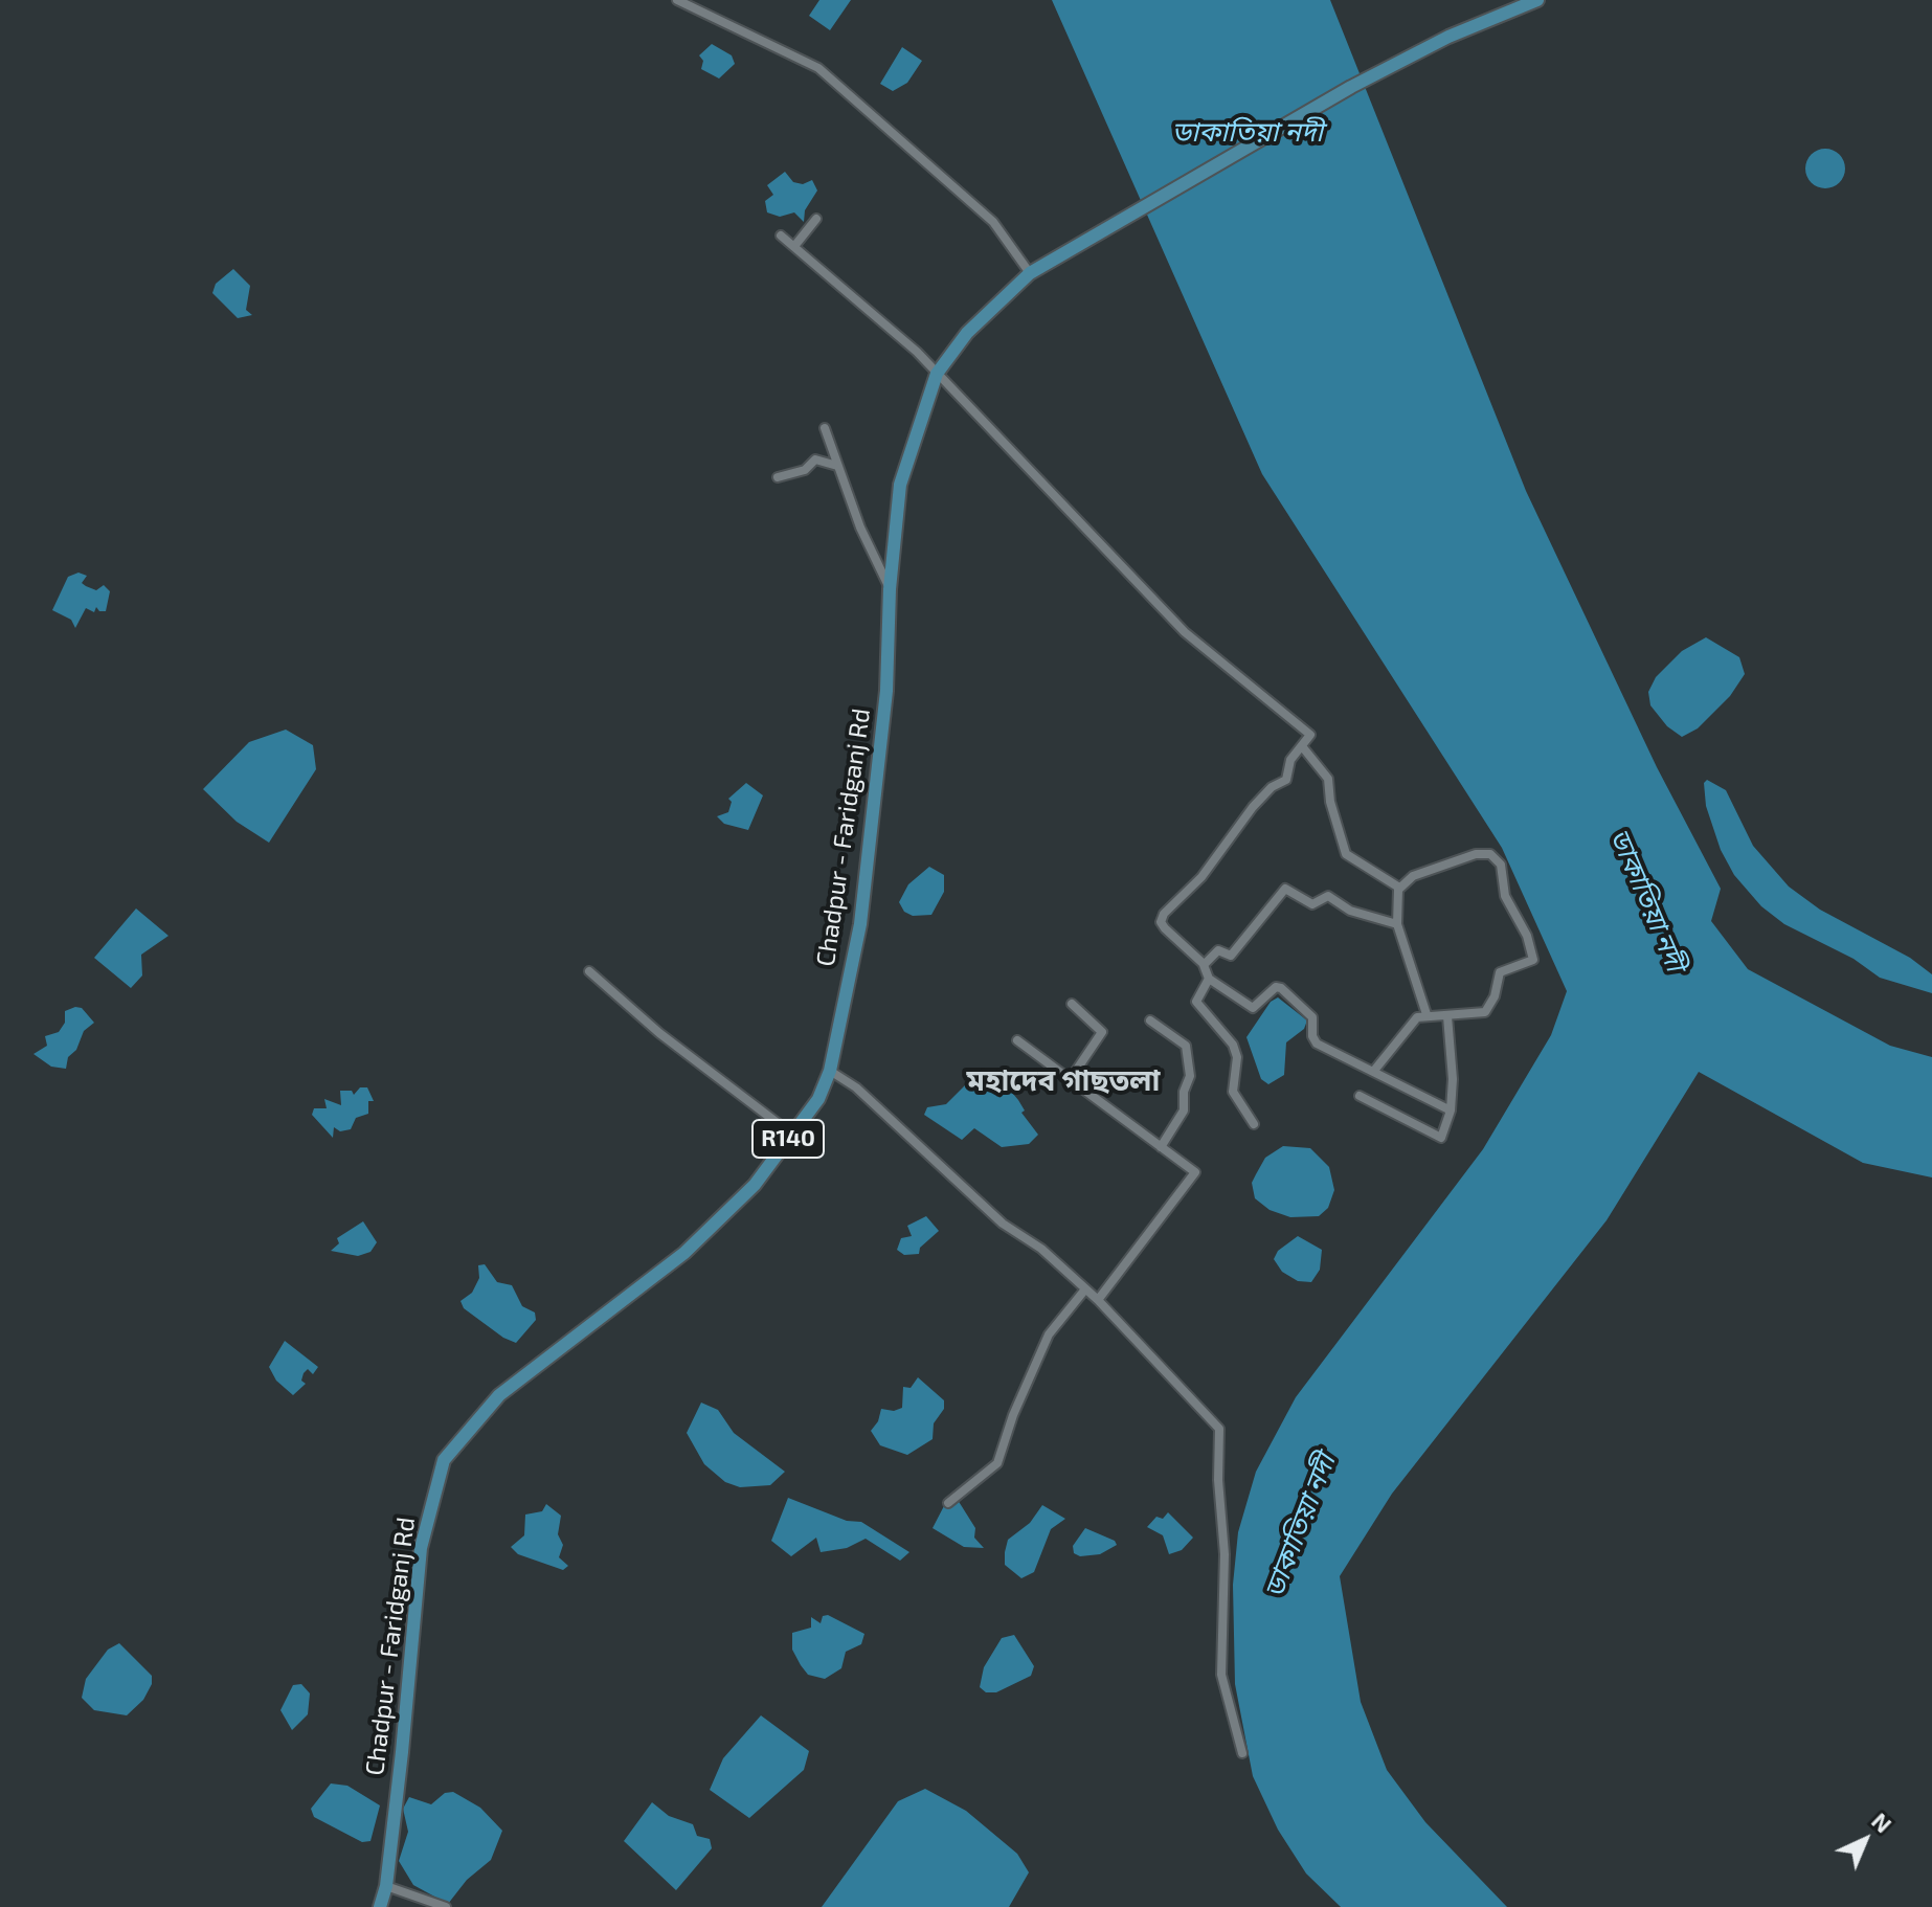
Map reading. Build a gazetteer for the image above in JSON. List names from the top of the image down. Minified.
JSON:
{"streets":{"main road":["Chadpur - Faridganj Rd","R140"]},"districts":["মহাদেব গাছতলা"],"water":["ডাকাতিয়া নদী"],"north":"top right"}
